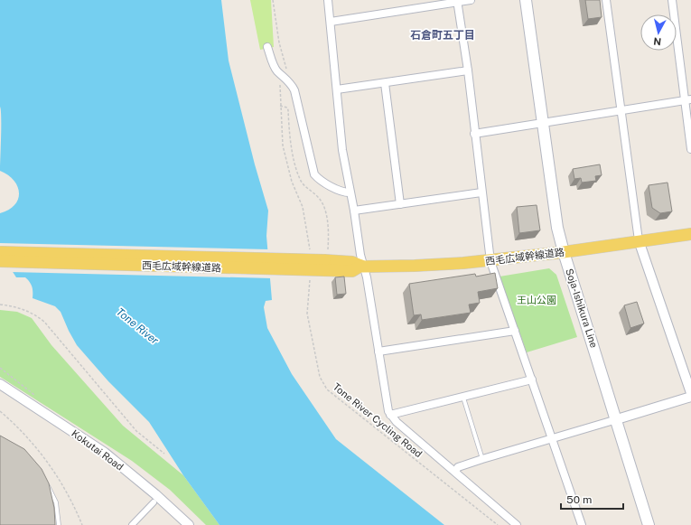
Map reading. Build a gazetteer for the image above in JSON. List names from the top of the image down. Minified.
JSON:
{"streets":{"main road":["西毛広域幹線道路","Soja-Ishikura Line"],"street":["Kokutai Road"],"path":["Tone River Cycling Road"]},"crossings":[["西毛広域幹線道路","Soja-Ishikura Line"]],"districts":["石倉町五丁目"],"water":["Tone River"],"parks":["王山公園"],"scale_bar":"50 m","north":"bottom"}
